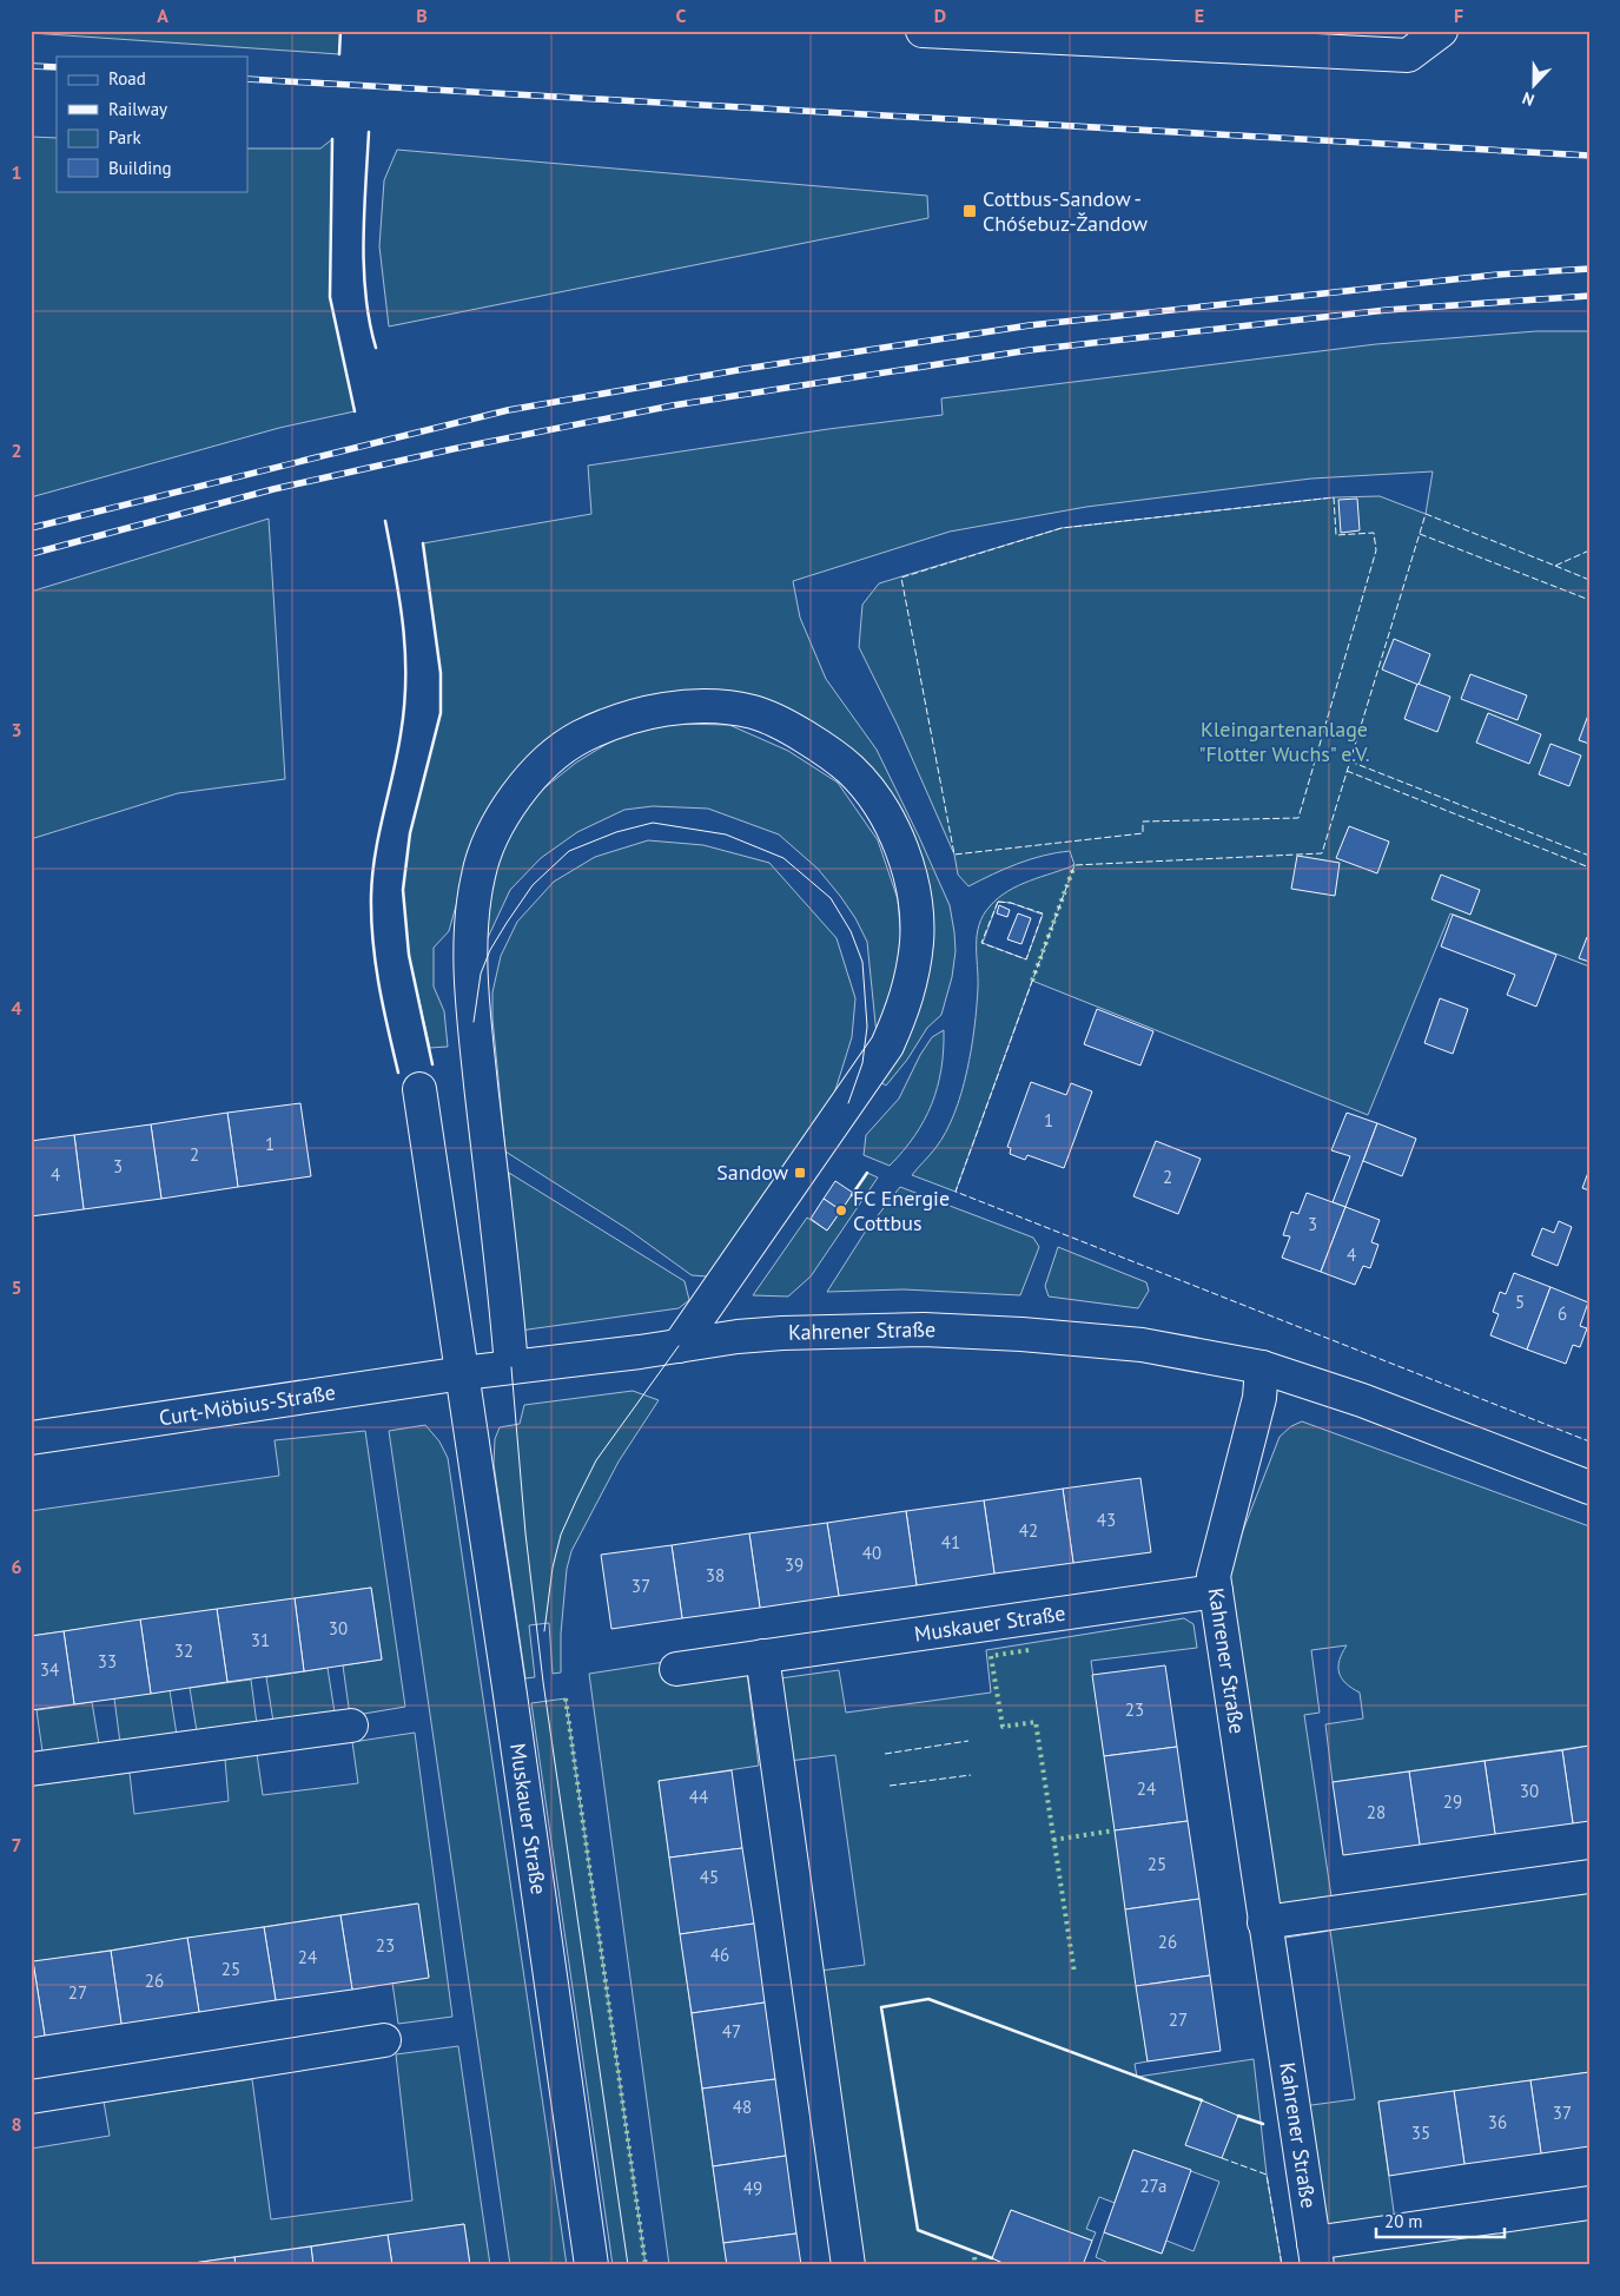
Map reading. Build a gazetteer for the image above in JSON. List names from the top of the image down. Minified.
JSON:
{"streets":{"street":["Kahrener Straße","Curt-Möbius-Straße","Muskauer Straße"]},"crossings":[["Kahrener Straße","Curt-Möbius-Straße"],["Kahrener Straße","Muskauer Straße"],["Curt-Möbius-Straße","Muskauer Straße"]],"parks":["Kleingartenanlage \"Flotter Wuchs\" e.V."],"places":{"transit":["Cottbus-Sandow - Chóśebuz-Žandow","Sandow"],"other":["FC Energie Cottbus"]},"house_numbers":["1","1","2","3","4","2","3","4","5","6","43","42","41","40","39","38","37","30","31","32","33","34","23","24","30","44","29","28","25","45","26","23","46","24","25","26","27","27","47","48","37","36","35","27a","49"],"legend":["Road","Railway","Park","Building"],"scale_bar":"20 m","north":"bottom","grid":{"columns":["A","B","C","D","E","F"],"rows":["1","2","3","4","5","6","7","8"]}}
